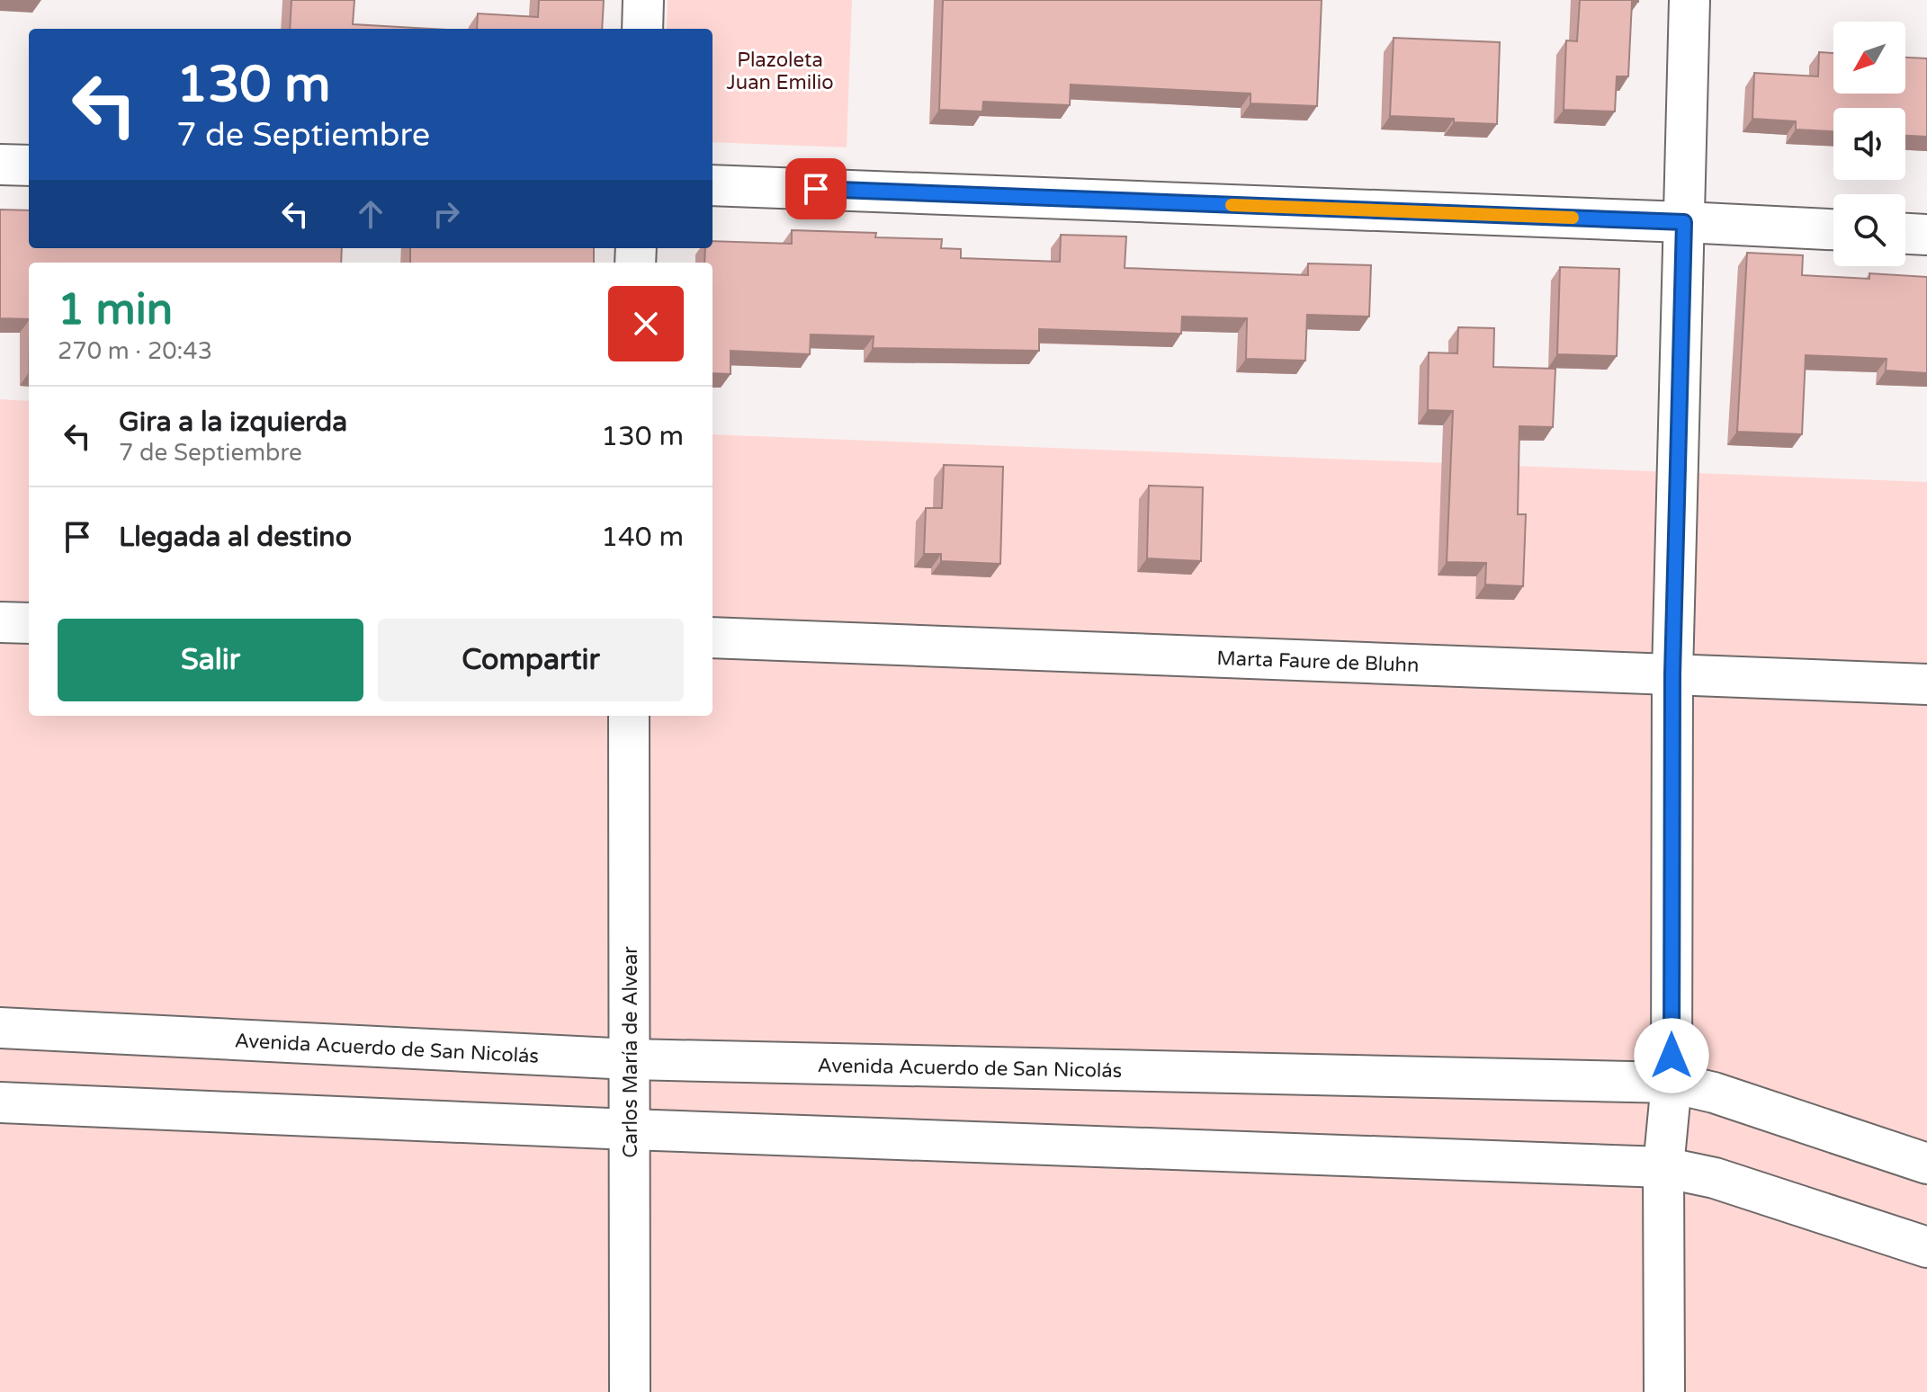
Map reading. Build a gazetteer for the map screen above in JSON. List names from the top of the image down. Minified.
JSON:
{"streets":{"street":["Marta Faure de Bluhn","Avenida Acuerdo de San Nicolás","Carlos María de Alvear"]},"crossings":[["Avenida Acuerdo de San Nicolás","Carlos María de Alvear"]],"parks":["Plazoleta Juan Emilio"],"north":"bottom left","page":{"turn":["130 m","7 de Septiembre"],"heading":["1 min","270 m · 20:43"],"list":[{"name":"Gira a la izquierda","note":"7 de Septiembre","value":"130 m"},{"name":"Llegada al destino","value":"140 m"}],"buttons":["Salir","Compartir"]}}
